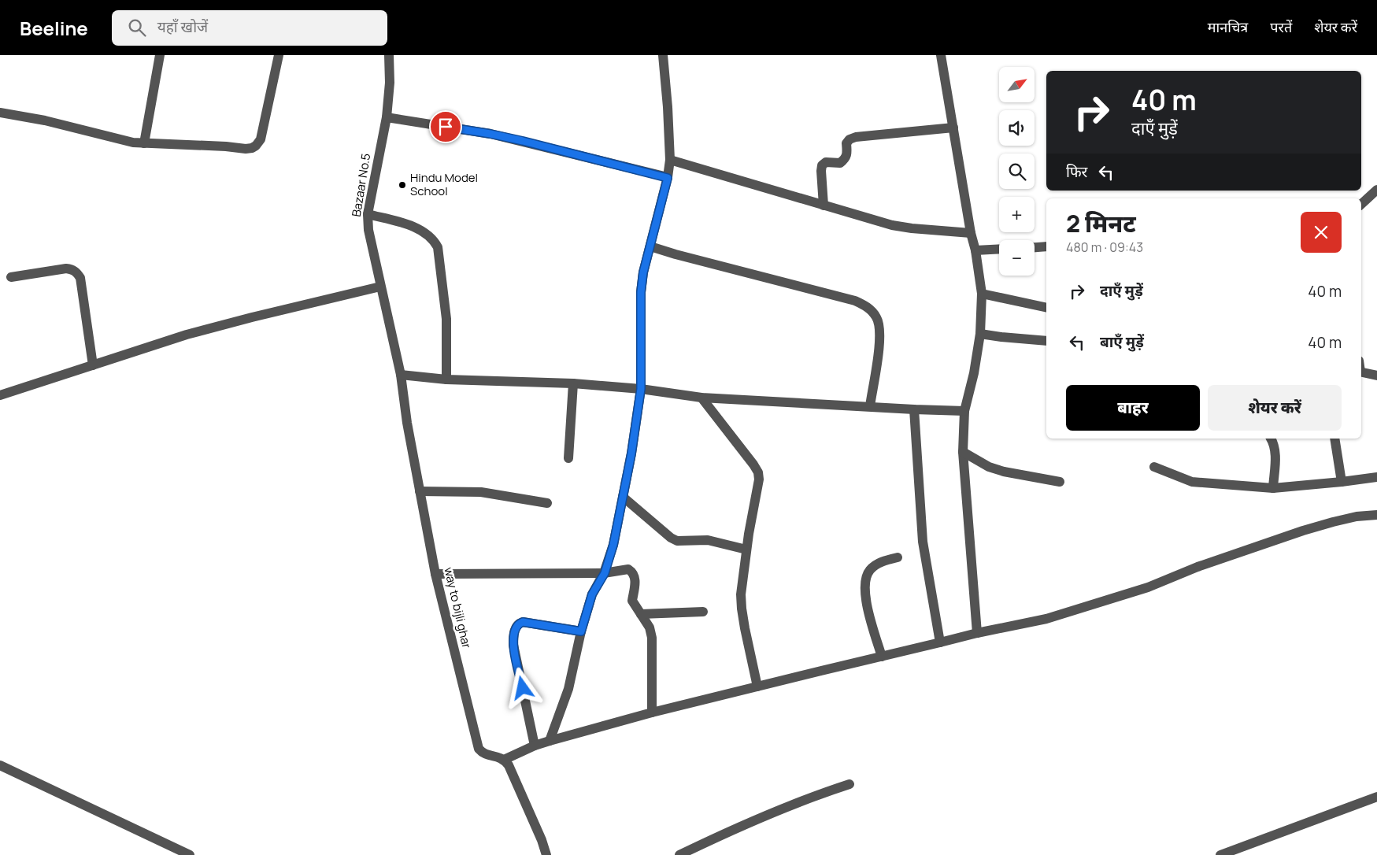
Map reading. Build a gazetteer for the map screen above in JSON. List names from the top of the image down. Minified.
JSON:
{"streets":{"street":["Bazaar No.5","way to bijli ghar"]},"crossings":[["Bazaar No.5","way to bijli ghar"]],"places":["Hindu Model School"],"north":"top right","page":{"header":"Beeline","search":"यहाँ खोजें","nav":["मानचित्र","परतें","शेयर करें"],"map_buttons":["+","−"],"turn":["40 m","दाएँ मुड़ें"],"then":"फिर","heading":["2 मिनट","480 m · 09:43"],"list":[{"name":"दाएँ मुड़ें","value":"40 m"},{"name":"बाएँ मुड़ें","value":"40 m"}],"buttons":["बाहर","शेयर करें"]}}
